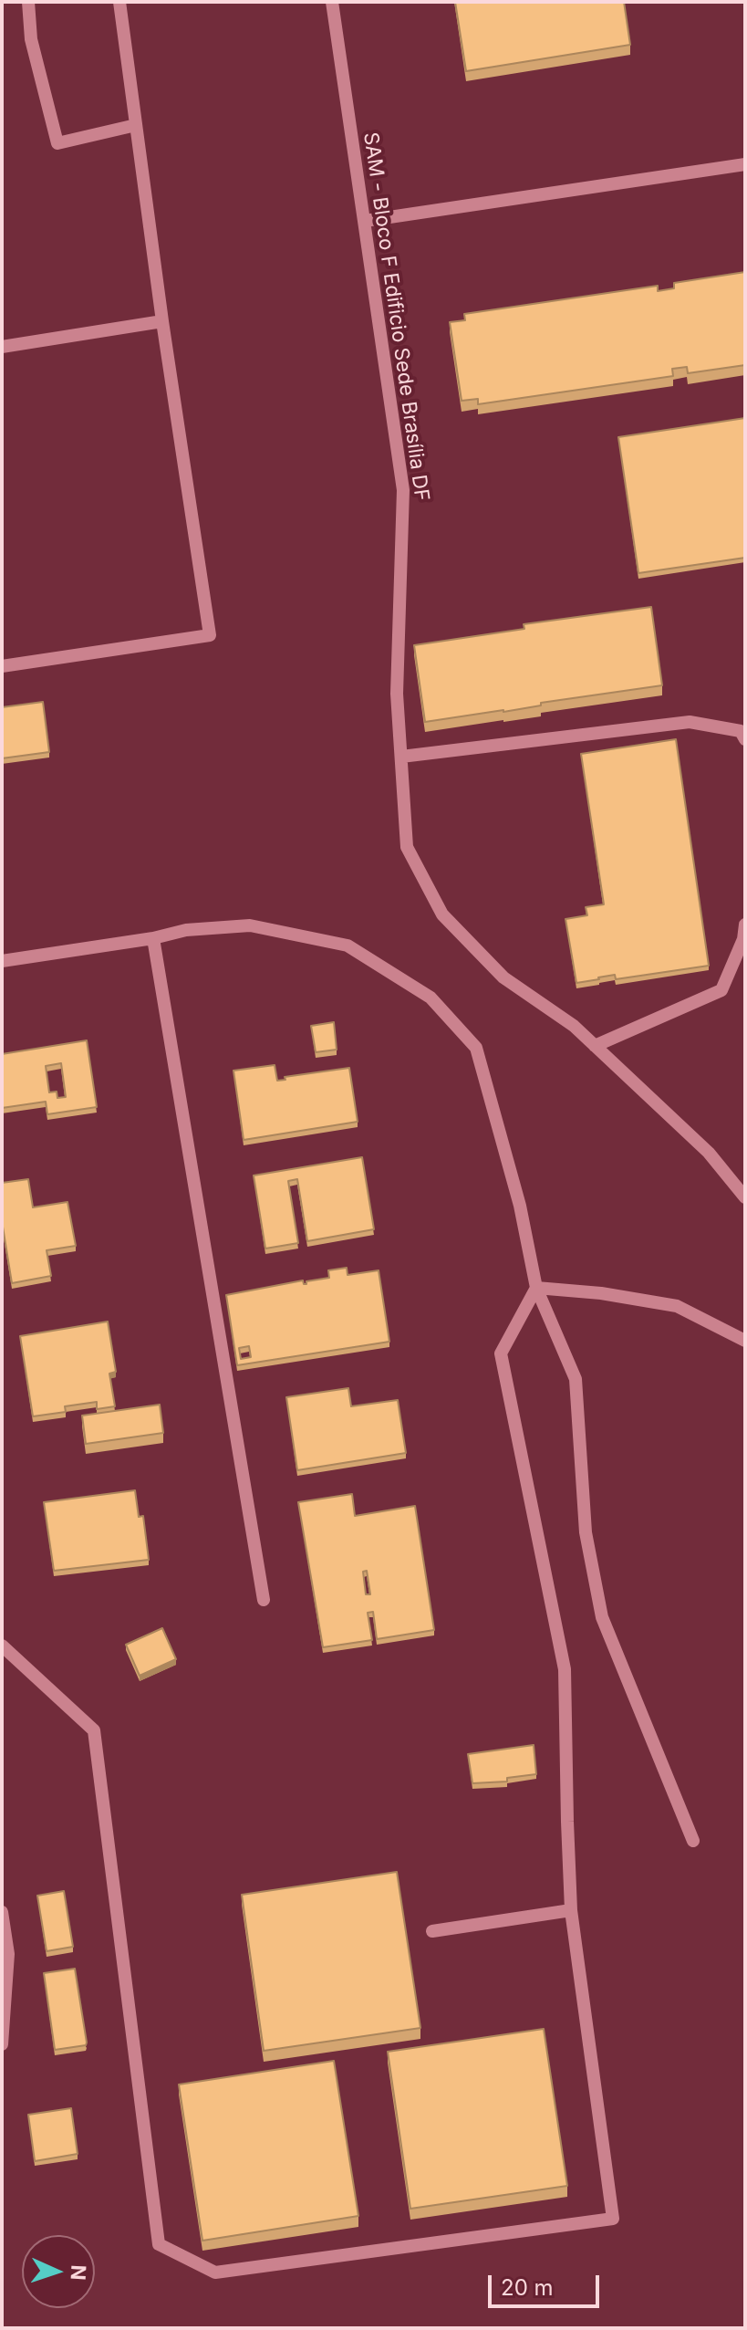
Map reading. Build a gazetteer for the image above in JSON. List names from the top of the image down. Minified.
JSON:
{"streets":{"lane":["SAM - Bloco F Edificio Sede Brasília DF"]},"scale_bar":"20 m","north":"right"}
